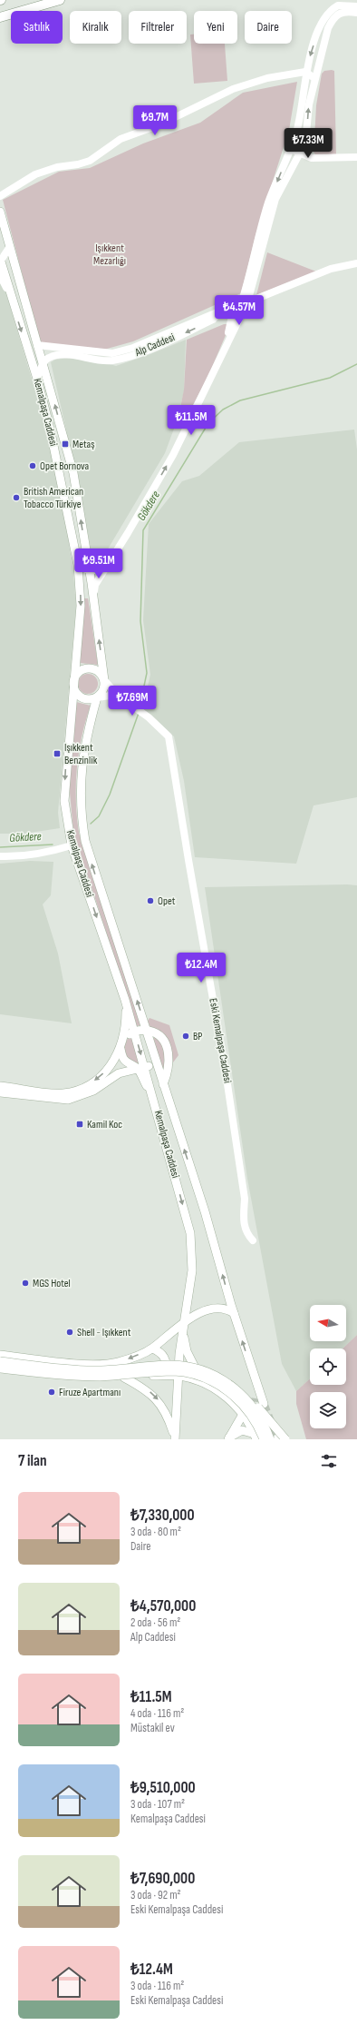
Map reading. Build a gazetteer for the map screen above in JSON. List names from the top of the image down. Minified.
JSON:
{"streets":{"main road":["Alp Caddesi","Kemalpaşa Caddesi","Eski Kemalpaşa Caddesi"]},"crossings":[["Alp Caddesi","Kemalpaşa Caddesi"],["Kemalpaşa Caddesi","Eski Kemalpaşa Caddesi"]],"water":["Gökdere"],"parks":["Işıkkent Mezarlığı"],"places":{"transit":["Metaş","Işıkkent Benzinlik","Kamil Koc"],"other":["Opet Bornova","British American Tobacco Türkiye","Opet","BP","MGS Hotel","Shell - Işıkkent","Firuze Apartmanı"]},"north":"left","page":{"chip":["Satılık","Kiralık","Filtreler","Yeni","Daire"],"price":["₺9.7M","₺7.33M","₺4.57M","₺11.5M","₺9.51M","₺7.69M","₺12.4M"],"heading":"7 ilan","list":[{"name":"₺7,330,000","note":"3 oda · 80 m² · Daire"},{"name":"₺4,570,000","note":"2 oda · 56 m² · Alp Caddesi"},{"name":"₺11.5M","note":"4 oda · 116 m² · Müstakil ev"},{"name":"₺9,510,000","note":"3 oda · 107 m² · Kemalpaşa Caddesi"},{"name":"₺7,690,000","note":"3 oda · 92 m² · Eski Kemalpaşa Caddesi"},{"name":"₺12.4M","note":"3 oda · 116 m² · Eski Kemalpaşa Caddesi"}]}}
